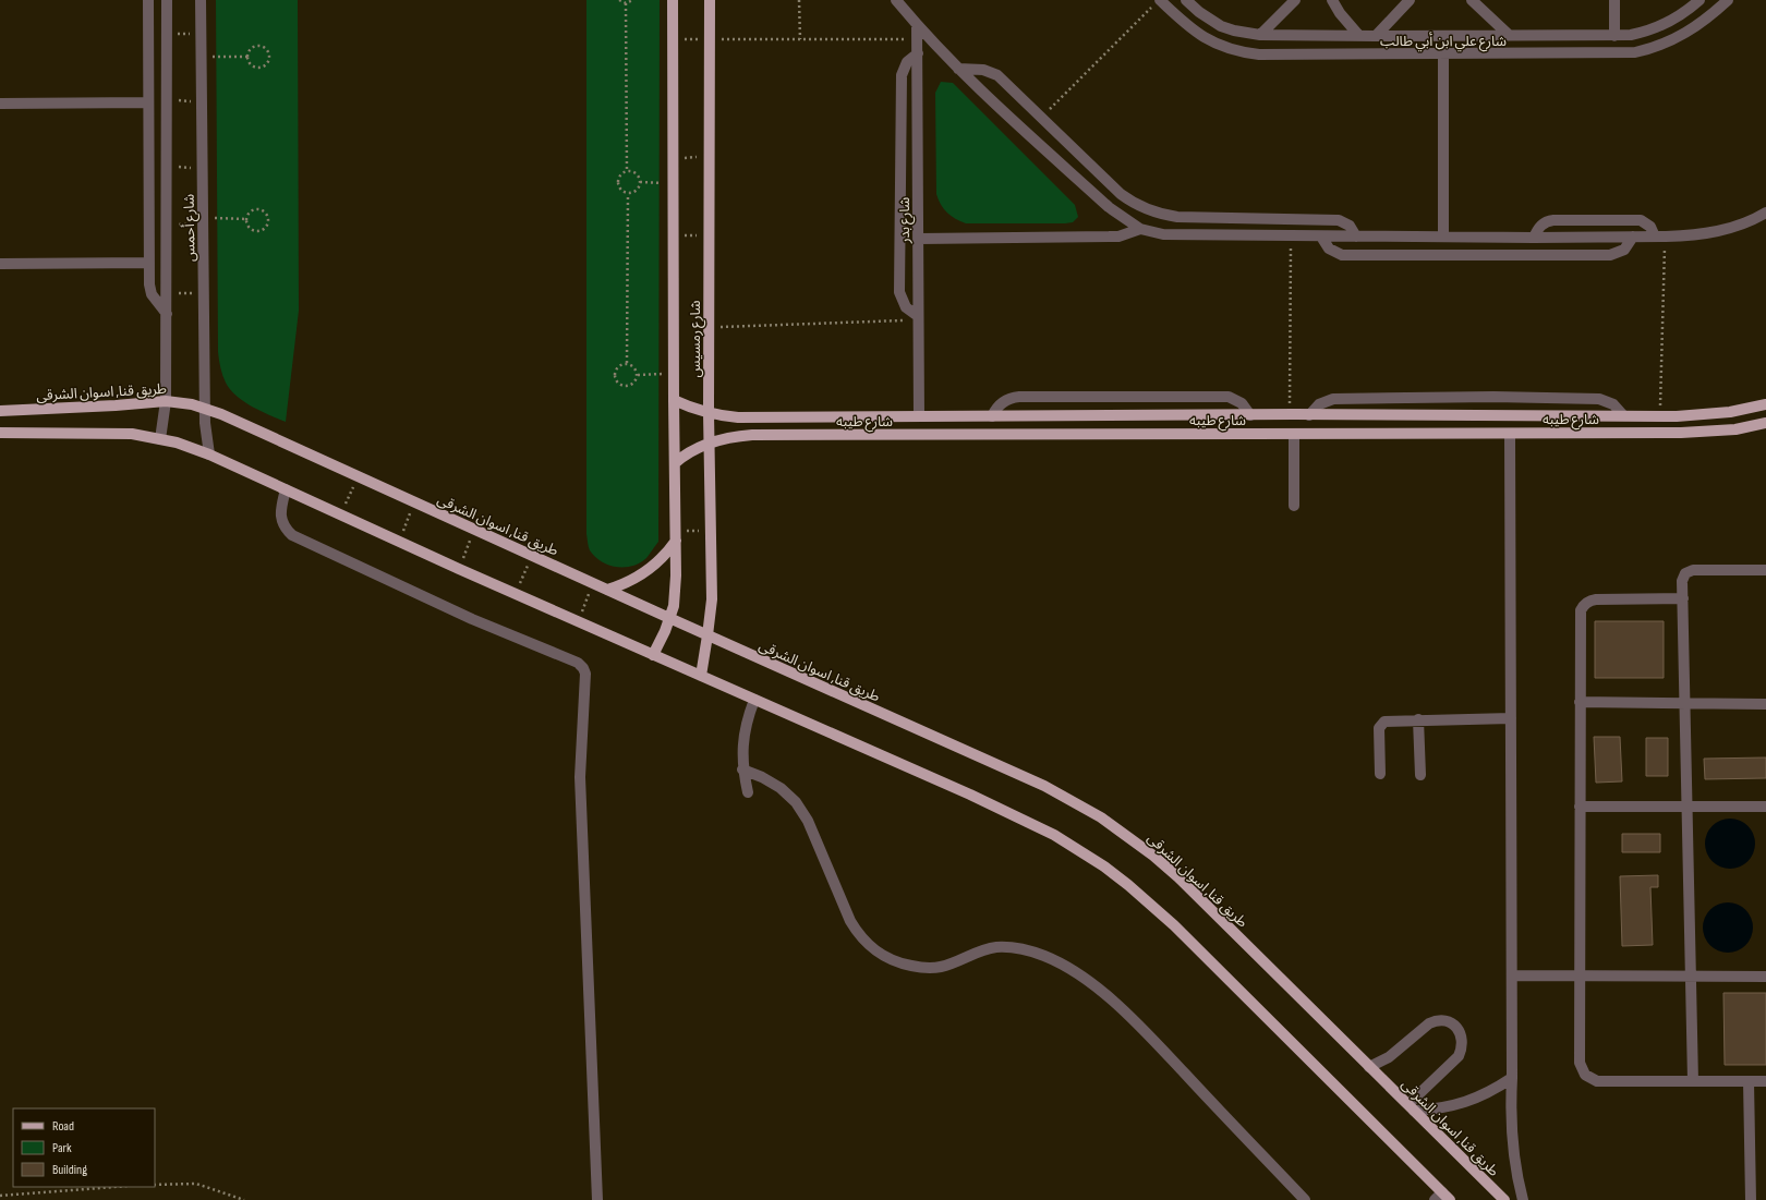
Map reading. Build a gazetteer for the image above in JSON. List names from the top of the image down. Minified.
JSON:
{"streets":{"main road":["شارع رمسيس","طريق قنا, اسوان الشرقى","شارع طيبه"],"street":["شارع علي ابن أبي طالب","شارع بدر","شارع أحمس"]},"crossings":[["شارع بدر","شارع طيبه"],["شارع أحمس","طريق قنا, اسوان الشرقى"],["شارع رمسيس","طريق قنا, اسوان الشرقى"],["شارع رمسيس","شارع طيبه"]],"legend":["Road","Park","Building"]}
